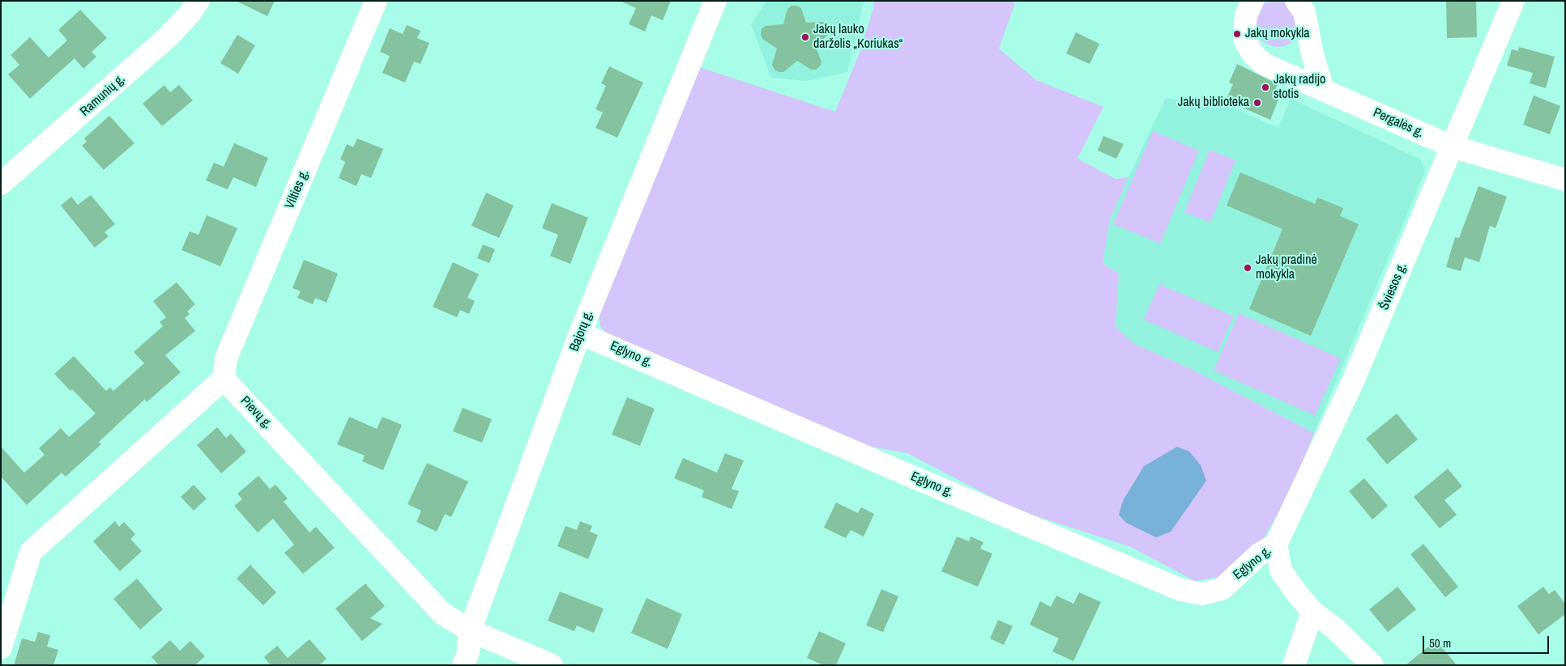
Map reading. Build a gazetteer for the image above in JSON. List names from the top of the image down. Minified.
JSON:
{"streets":{"street":["Ramunių g.","Pergalės g.","Vilties g.","Šviesos g.","Bajorų g.","Eglyno g.","Pievų g."]},"crossings":[["Pergalės g.","Šviesos g."],["Vilties g.","Pievų g."],["Šviesos g.","Eglyno g."],["Bajorų g.","Eglyno g."],["Bajorų g.","Pievų g."]],"places":["Jakų mokykla","Jakų lauko darželis „Koriukas“","Jakų radijo stotis","Jakų biblioteka","Jakų pradinė mokykla"],"scale_bar":"50 m"}
